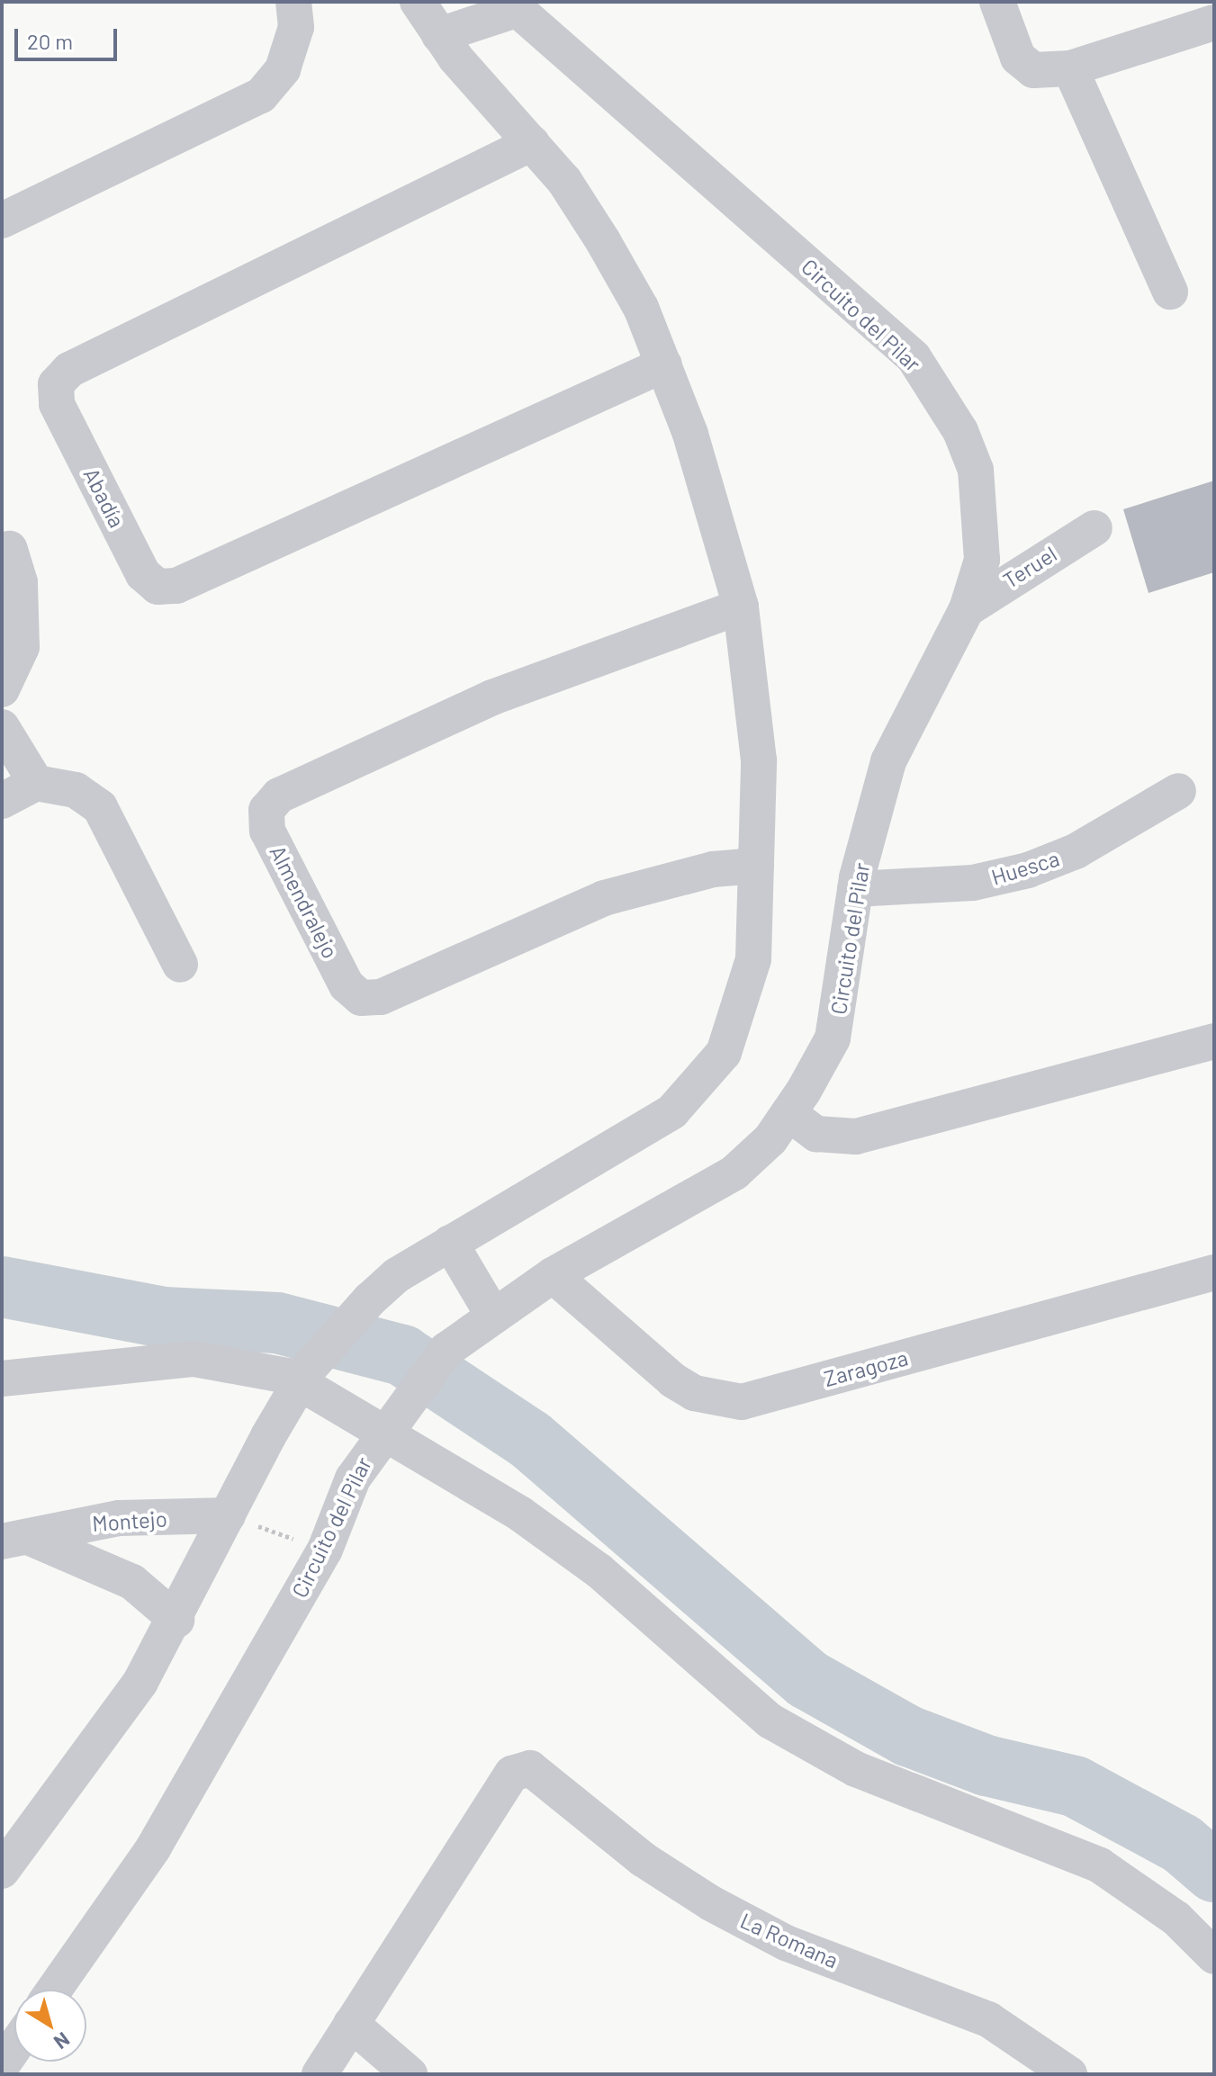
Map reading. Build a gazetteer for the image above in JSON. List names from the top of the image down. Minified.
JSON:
{"streets":{"street":["Circuito del Pilar","Abadía","Teruel","Huesca","Almendralejo","Zaragoza","Montejo","La Romana"]},"crossings":[["Circuito del Pilar","Teruel"],["Circuito del Pilar","Huesca"],["Circuito del Pilar","Zaragoza"]],"scale_bar":"20 m","north":"bottom right"}
